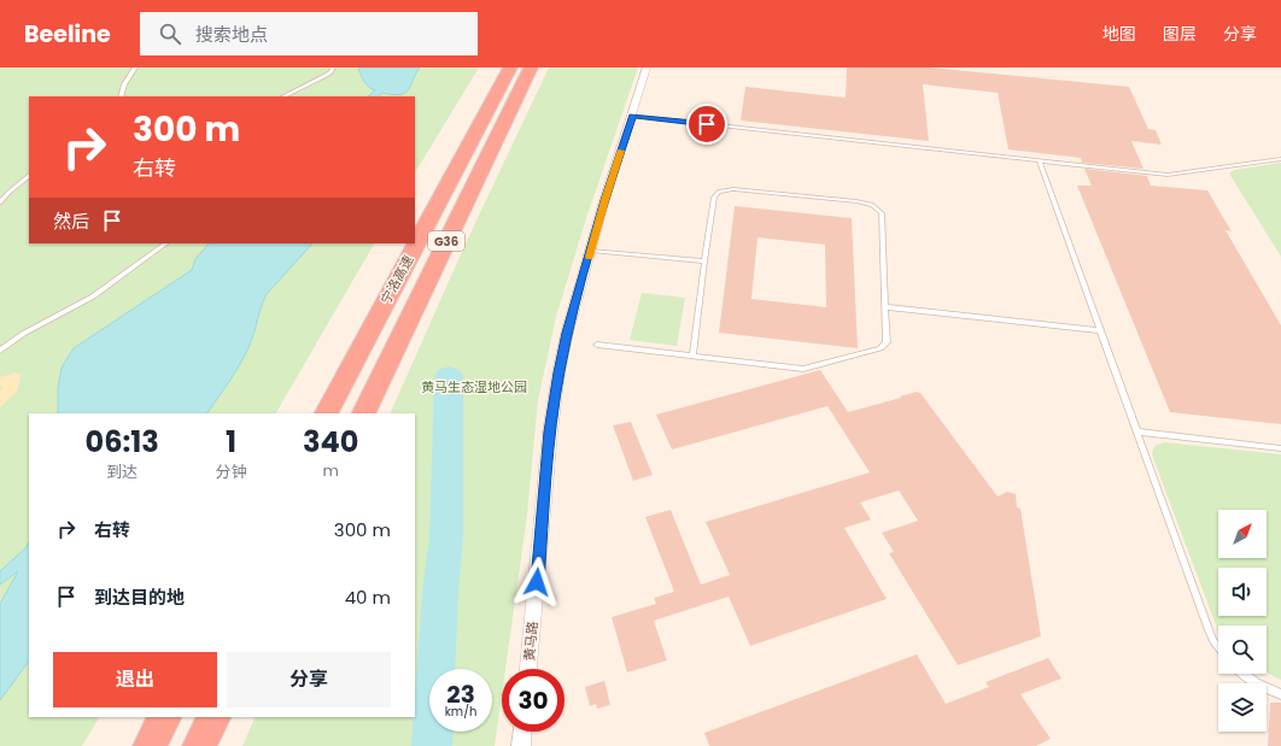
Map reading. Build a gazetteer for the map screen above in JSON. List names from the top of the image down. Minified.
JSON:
{"streets":{"highway":["G36","宁洛高速"],"street":["黄马路"]},"parks":["黄马生态湿地公园"],"north":"top right","page":{"header":"Beeline","search":"搜索地点","nav":["地图","图层","分享"],"turn":["300 m","右转"],"then":"然后","eta":["06:13","到达","1","分钟","340","m"],"list":[{"name":"右转","value":"300 m"},{"name":"到达目的地","value":"40 m"}],"buttons":["退出","分享"],"speed":"23 km/h","limit":"30"}}
